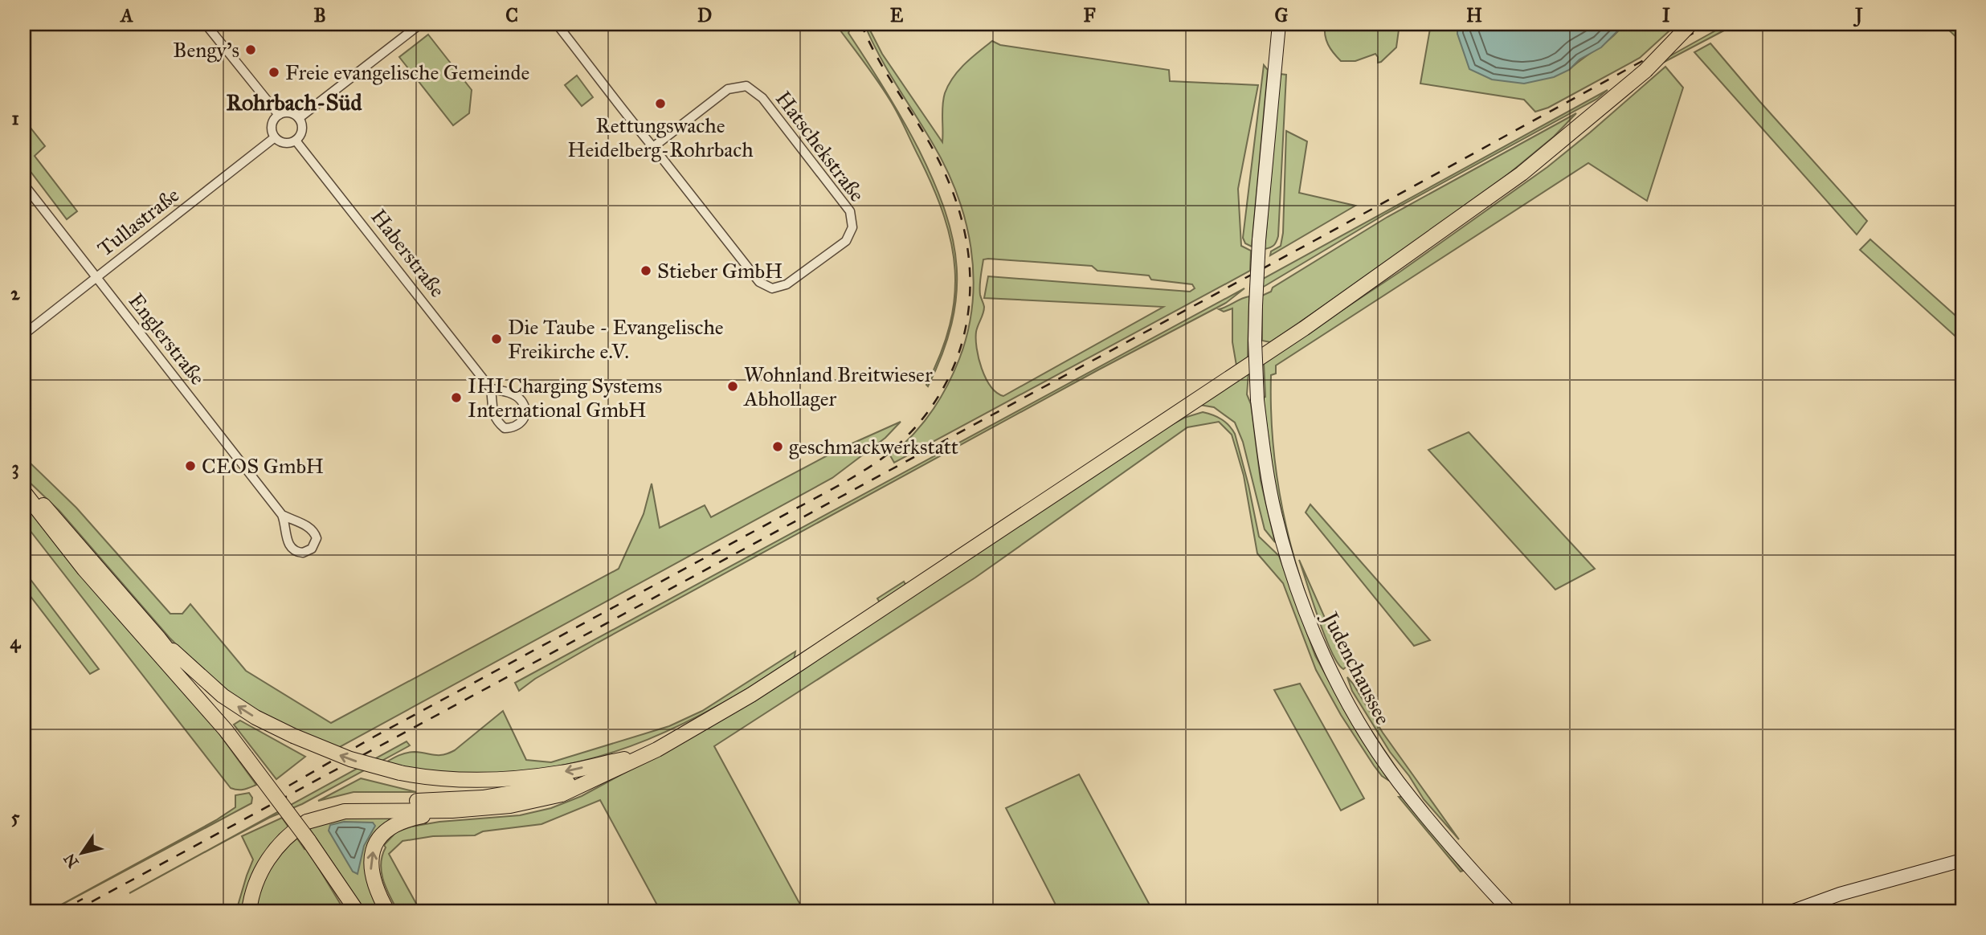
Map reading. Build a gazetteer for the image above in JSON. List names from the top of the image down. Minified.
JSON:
{"streets":{"main road":["Judenchaussee"],"street":["Hatschekstraße","Tullastraße","Haberstraße","Englerstraße"]},"crossings":[["Tullastraße","Haberstraße"],["Tullastraße","Englerstraße"]],"districts":["Rohrbach-Süd"],"places":["Bengy's","Freie evangelische Gemeinde","Rettungswache Heidelberg-Rohrbach","Stieber GmbH","Die Taube - Evangelische Freikirche e.V.","Wohnland Breitwieser Abhollager","IHI Charging Systems International GmbH","geschmackwerkstatt","CEOS GmbH"],"north":"bottom left","grid":{"columns":["A","B","C","D","E","F","G","H","I","J"],"rows":["1","2","3","4","5"]}}
